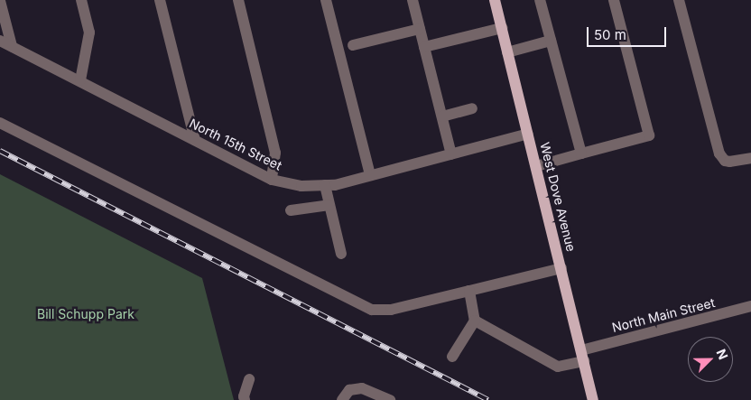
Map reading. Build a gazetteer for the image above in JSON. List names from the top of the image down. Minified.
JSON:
{"streets":{"main road":["West Dove Avenue"],"street":["North 15th Street","North Main Street"]},"crossings":[["North 15th Street","West Dove Avenue"],["West Dove Avenue","North Main Street"]],"parks":["Bill Schupp Park"],"scale_bar":"50 m","north":"top right"}
